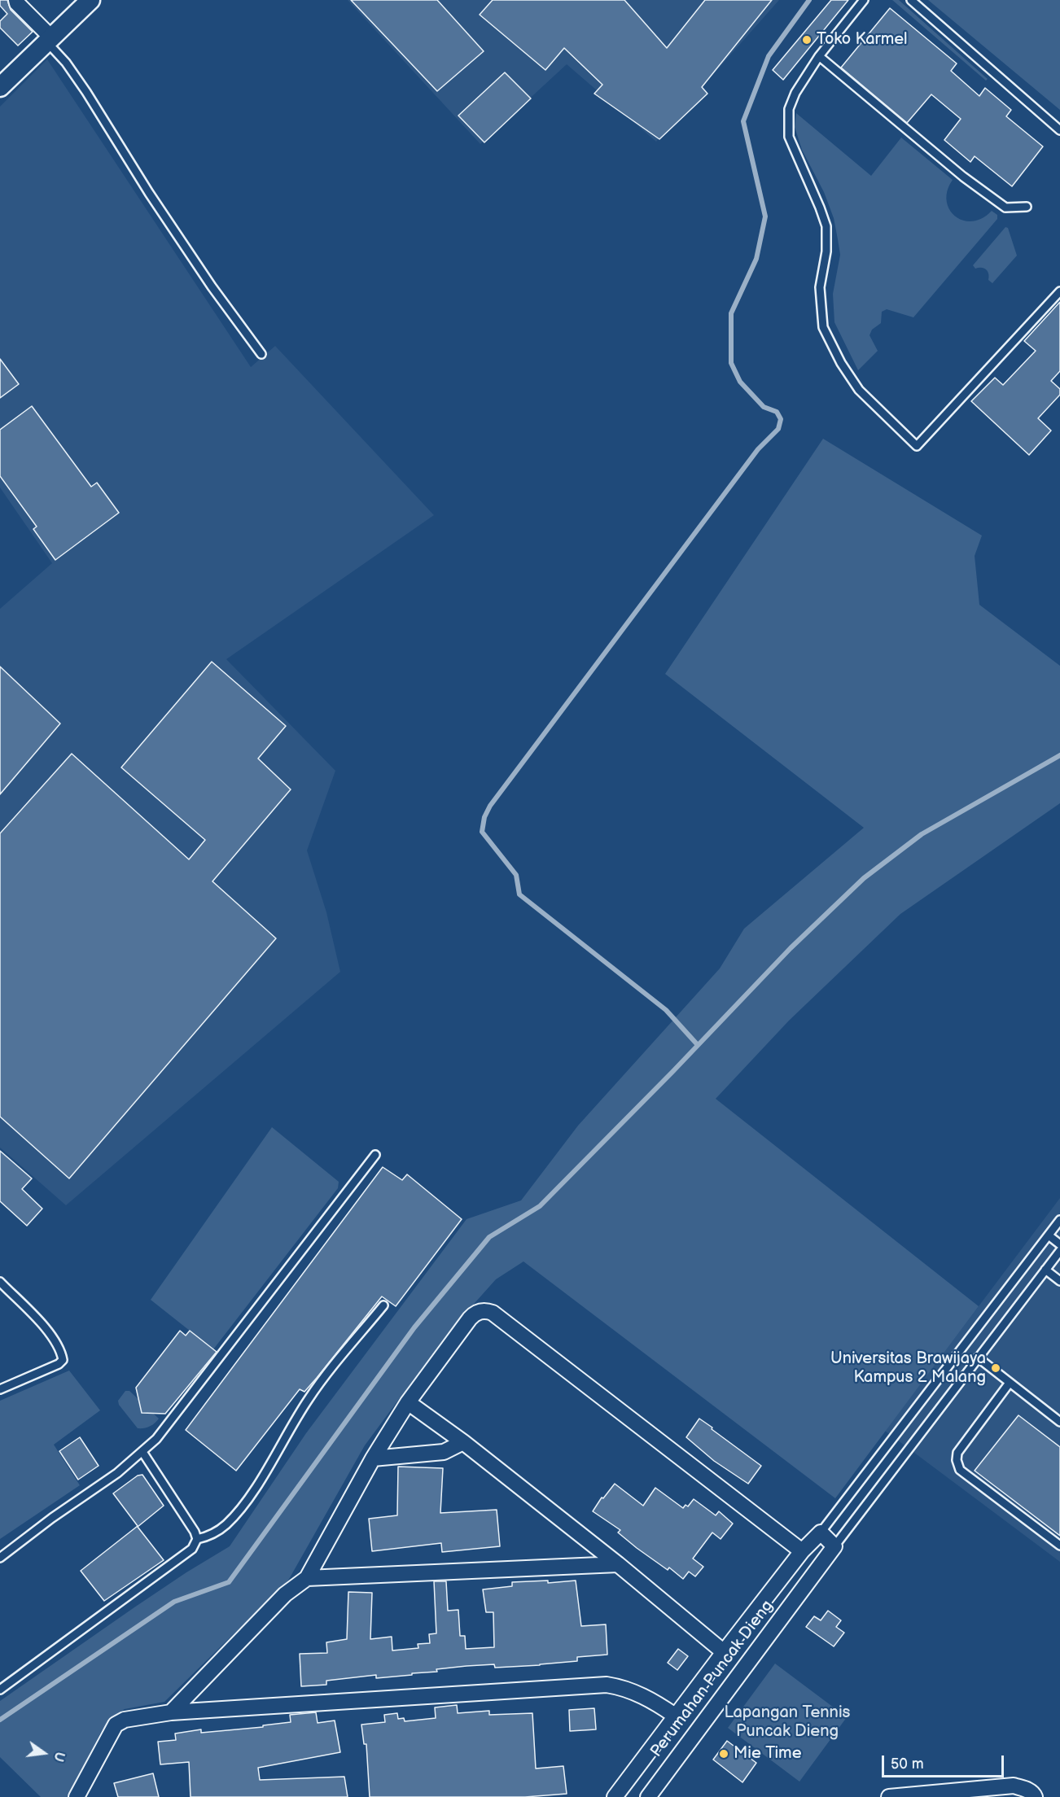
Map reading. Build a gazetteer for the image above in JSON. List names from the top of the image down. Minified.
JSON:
{"streets":{"street":["Perumahan Puncak Dieng"]},"parks":["Lapangan Tennis Puncak Dieng"],"places":["Toko Karmel","Universitas Brawijaya Kampus 2 Malang","Mie Time"],"scale_bar":"50 m","north":"right"}
